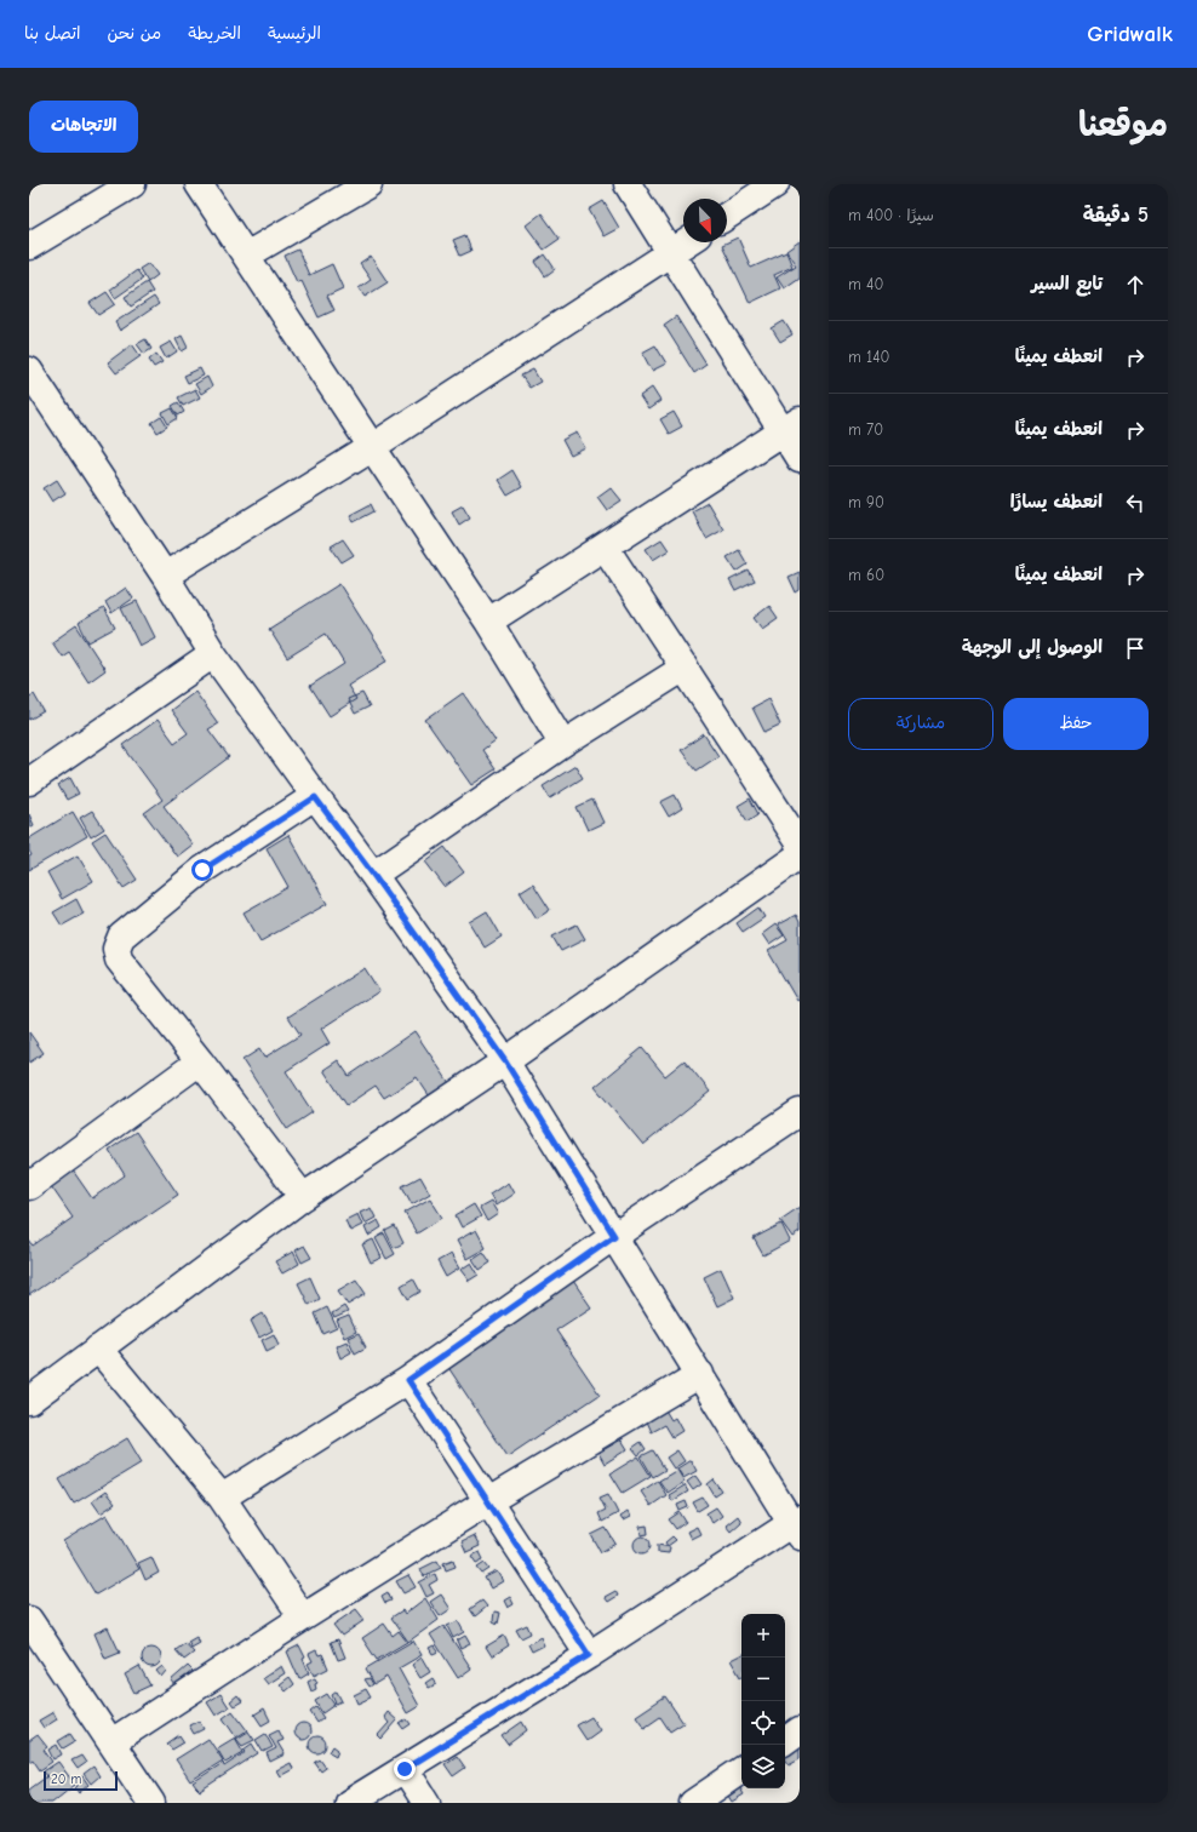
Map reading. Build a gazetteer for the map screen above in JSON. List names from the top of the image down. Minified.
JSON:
{"scale_bar":"20 m","north":"bottom right","page":{"header":"Gridwalk","nav":["الرئيسية","الخريطة","من نحن","اتصل بنا"],"title":"موقعنا","buttons":["الاتجاهات",["حفظ","مشاركة"]],"heading":["5 دقيقة","سيرًا · 400 m"],"list":[["تابع السير","40 m"],["انعطف يمينًا","140 m"],["انعطف يمينًا","70 m"],["انعطف يسارًا","90 m"],["انعطف يمينًا","60 m"],"الوصول إلى الوجهة"],"map_buttons":["+","−"],"scale":"20 m"}}
